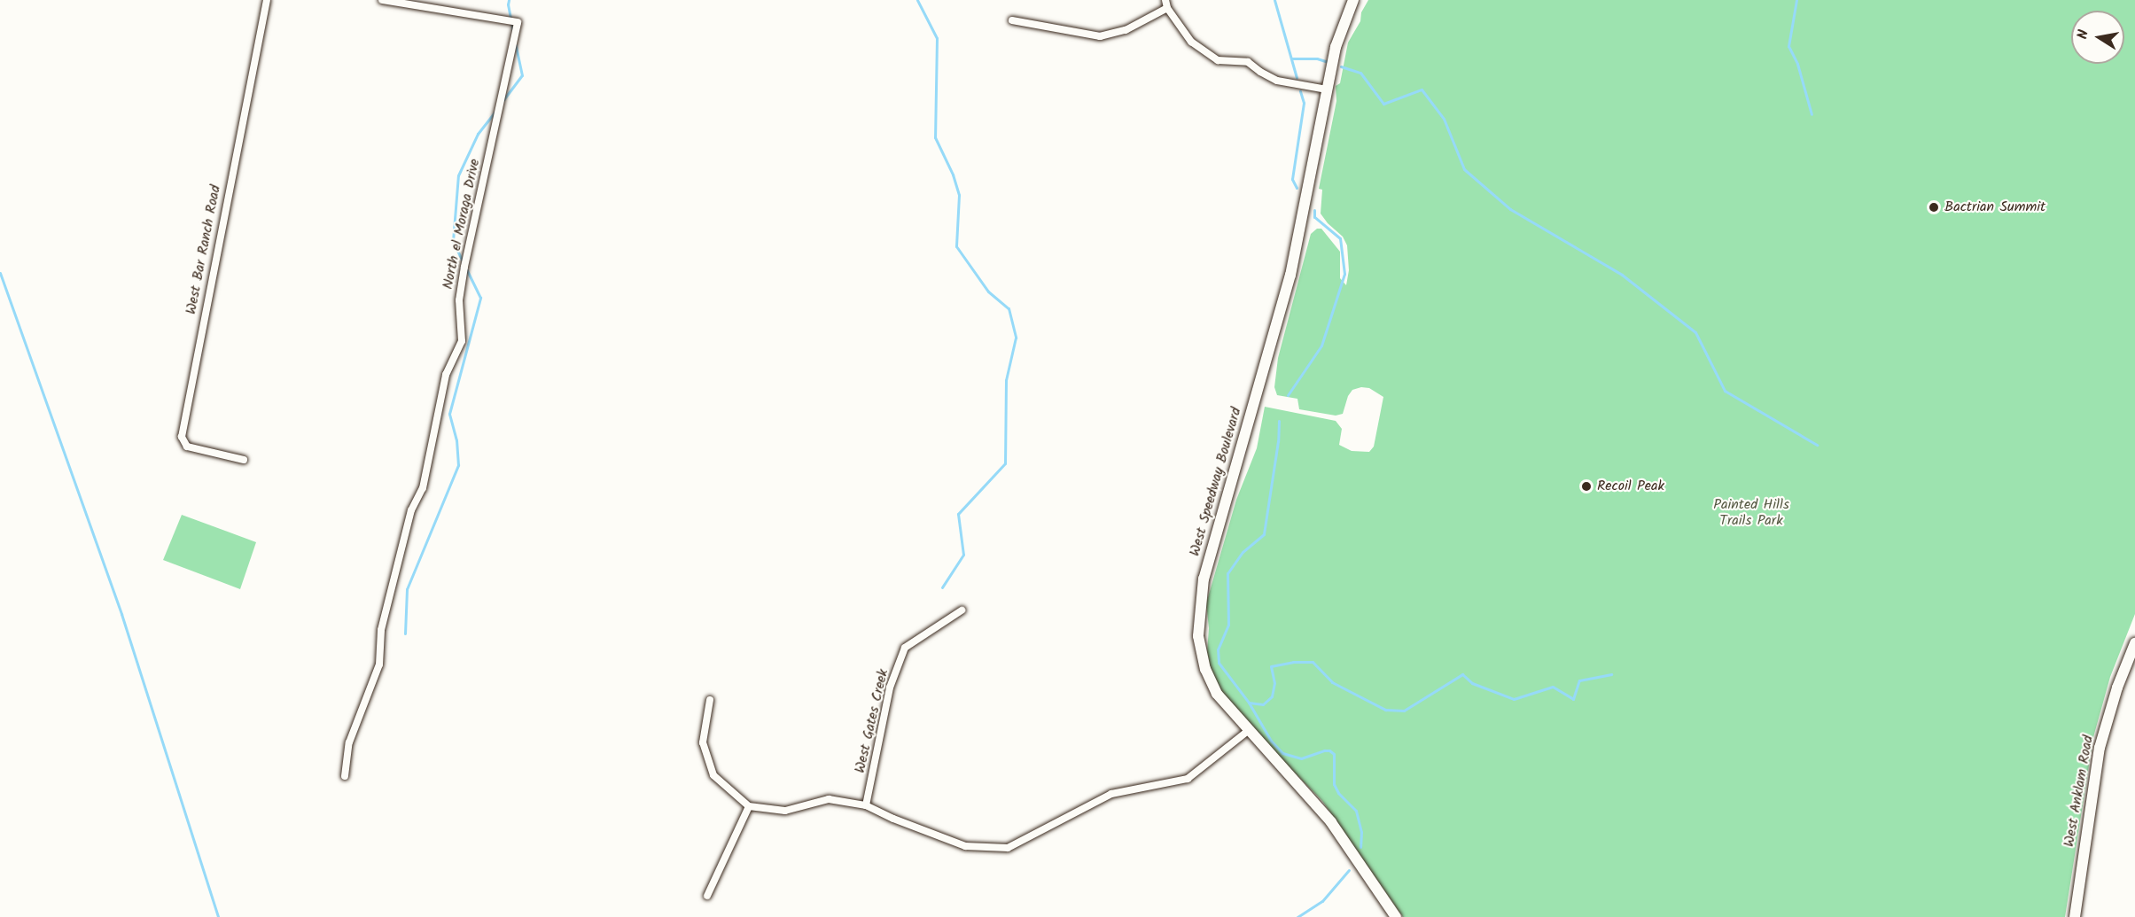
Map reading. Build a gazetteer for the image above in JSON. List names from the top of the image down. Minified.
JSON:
{"streets":{"main road":["West Speedway Boulevard","West Anklam Road"],"street":["North el Moraga Drive","West Bar Ranch Road","West Gates Creek"]},"parks":["Painted Hills Trails Park"],"places":["Bactrian Summit","Recoil Peak"],"north":"left"}
